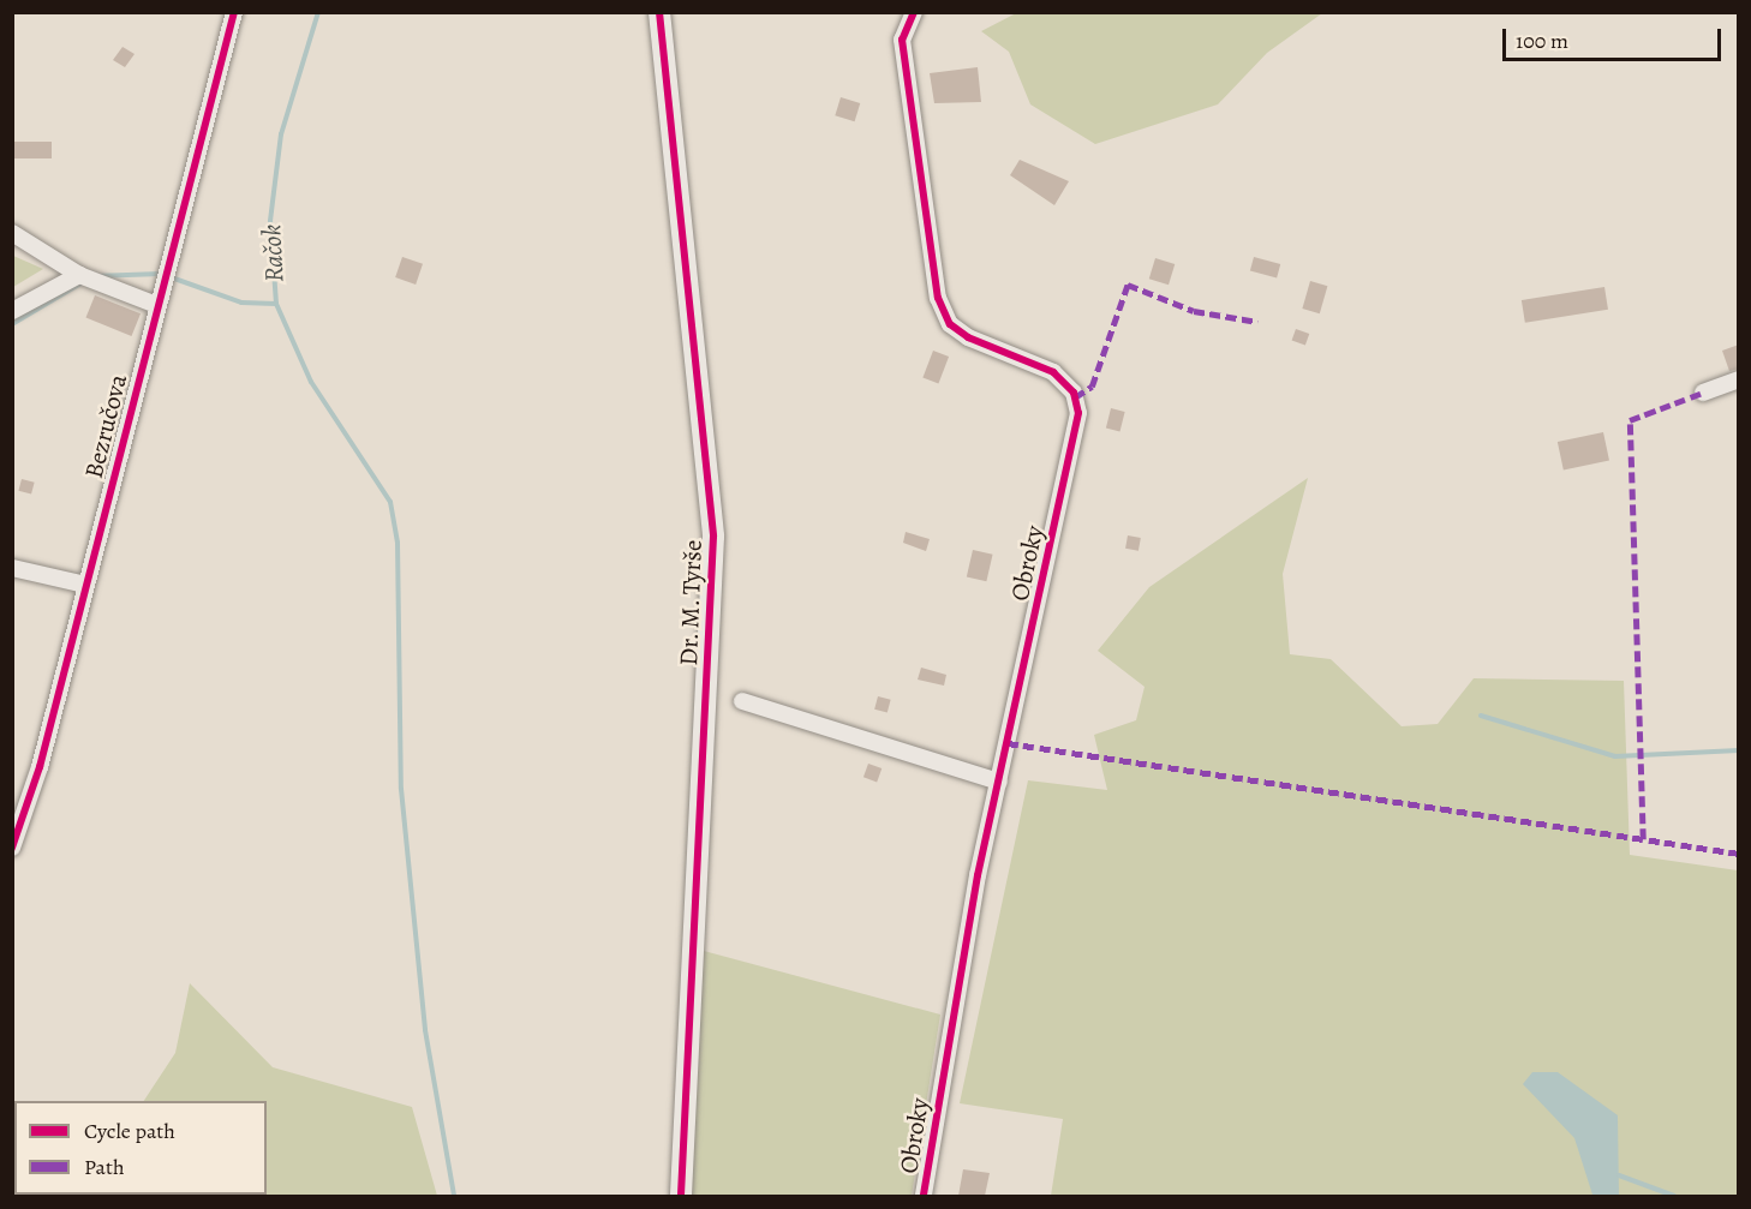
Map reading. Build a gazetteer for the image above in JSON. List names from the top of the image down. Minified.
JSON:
{"streets":{"street":["Bezručova","Obroky","Dr. M. Tyrše"]},"water":["Račok"],"legend":["Cycle path","Path"],"scale_bar":"100 m"}
